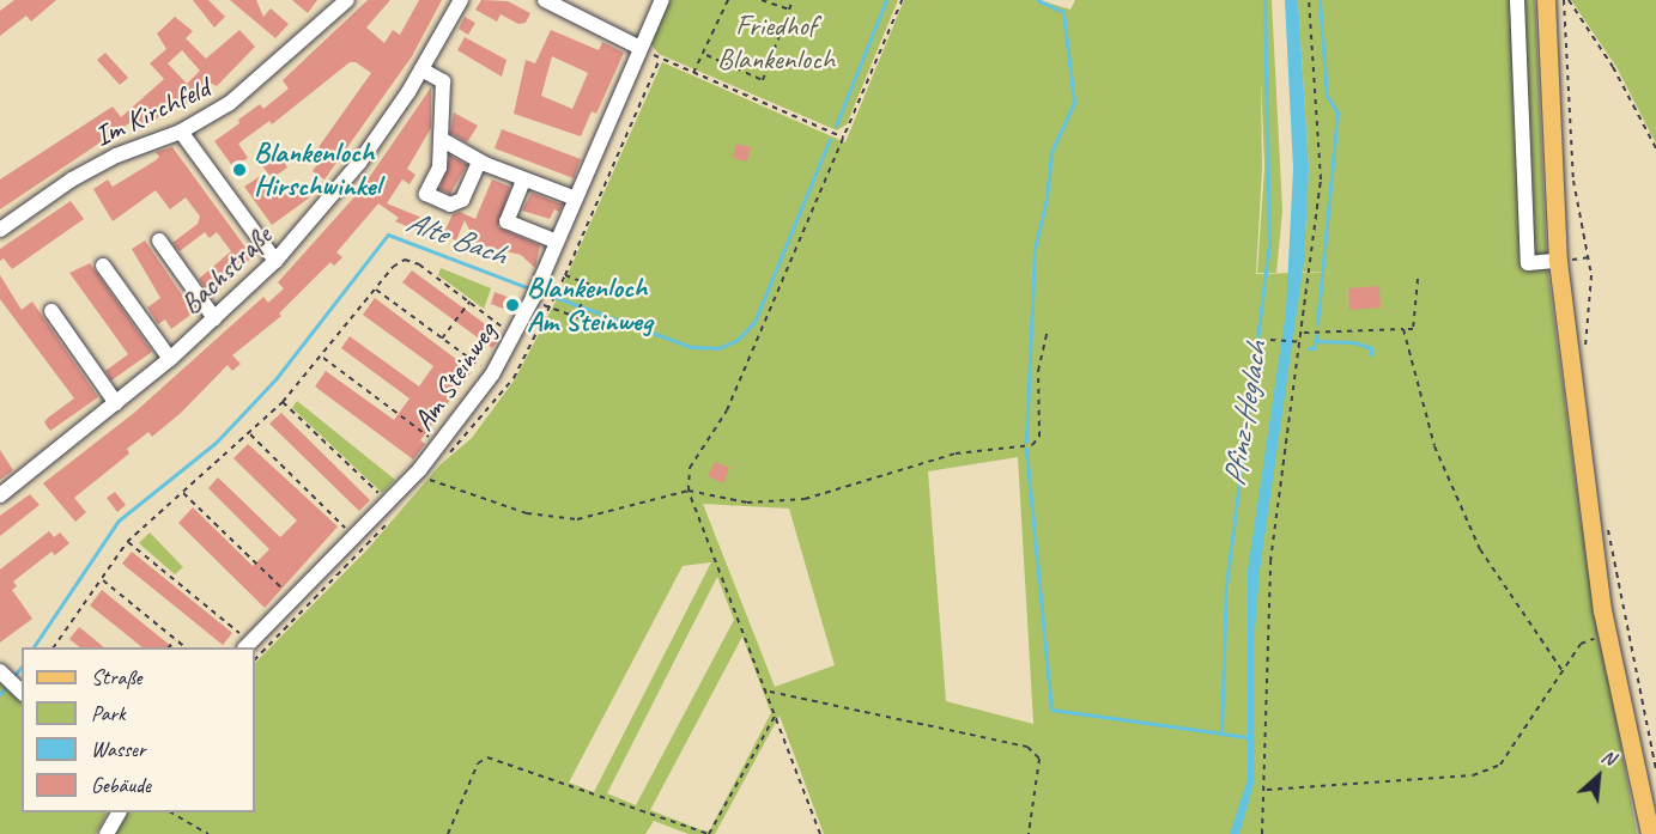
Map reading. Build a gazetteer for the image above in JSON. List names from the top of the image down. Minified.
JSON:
{"streets":{"street":["Im Kirchfeld","Bachstraße","Am Steinweg"]},"water":["Alte Bach","Pfinz-Heglach"],"parks":["Friedhof Blankenloch"],"places":["Blankenloch Hirschwinkel","Blankenloch Am Steinweg"],"legend":["Straße","Park","Wasser","Gebäude"],"north":"top right"}
